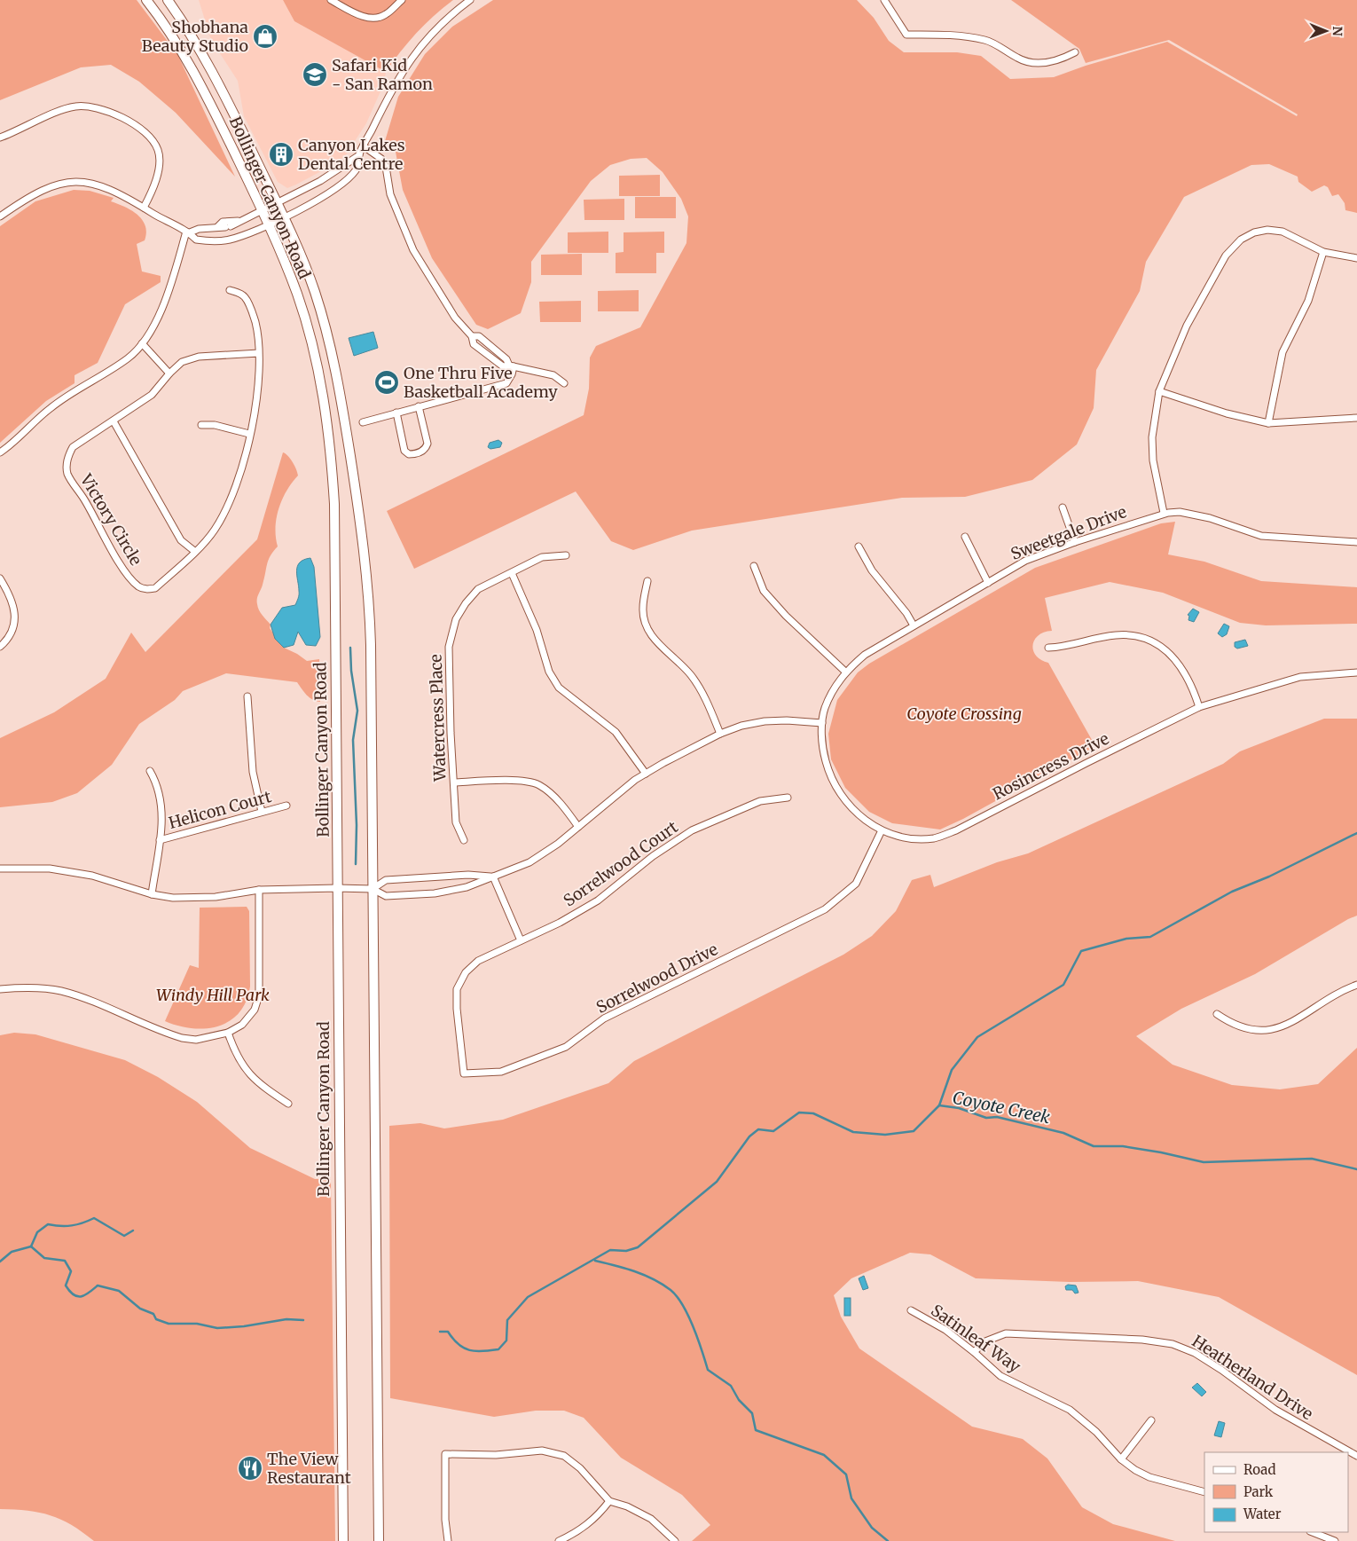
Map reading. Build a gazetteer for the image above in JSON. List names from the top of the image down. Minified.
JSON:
{"streets":{"main road":["Bollinger Canyon Road"],"street":["Victory Circle","Sweetgale Drive","Watercress Place","Rosincress Drive","Helicon Court","Sorrelwood Court","Sorrelwood Drive","Satinleaf Way","Heatherland Drive"]},"crossings":[["Sweetgale Drive","Rosincress Drive"],["Rosincress Drive","Sorrelwood Drive"],["Sorrelwood Court","Sorrelwood Drive"],["Satinleaf Way","Heatherland Drive"]],"water":["Coyote Creek"],"parks":["Coyote Crossing","Windy Hill Park"],"places":{"shop":["Shobhana Beauty Studio"],"school or university":["Safari Kid - San Ramon"],"building":["Canyon Lakes Dental Centre"],"sports":["One Thru Five Basketball Academy"],"restaurant":["The View Restaurant"]},"legend":["Road","Park","Water"],"north":"right"}
